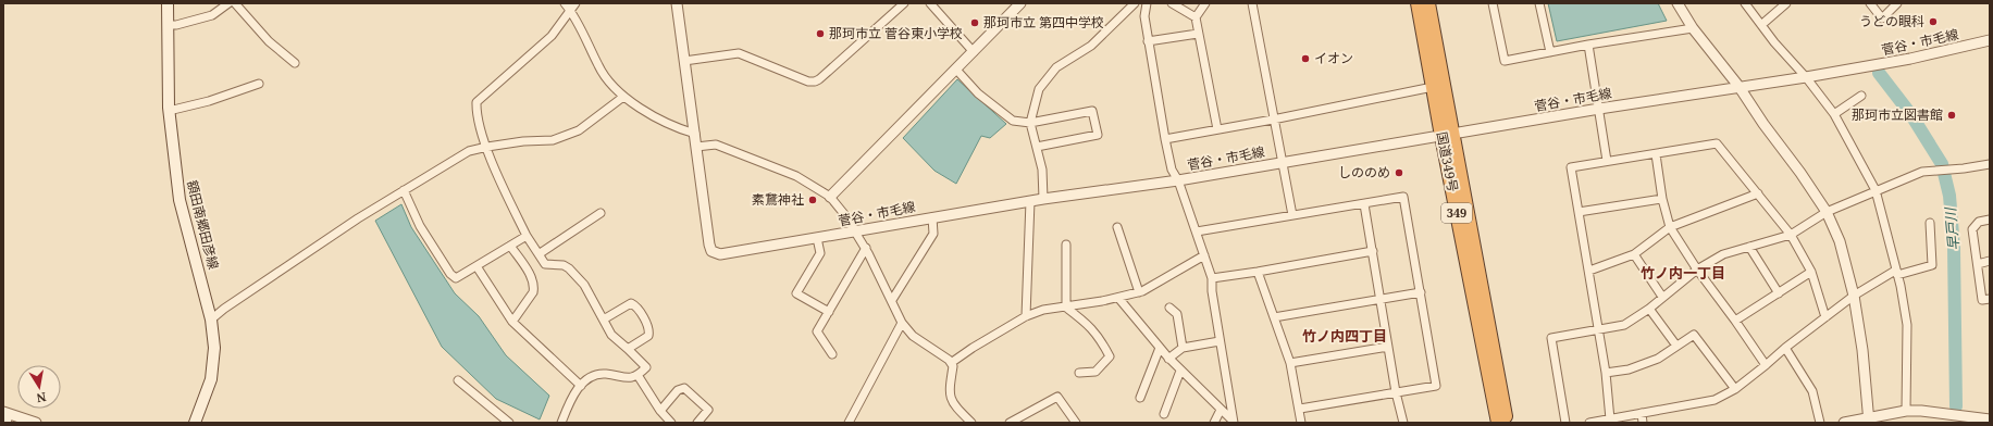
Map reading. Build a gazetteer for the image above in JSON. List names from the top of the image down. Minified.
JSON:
{"streets":{"highway":["国道349号","349"],"main road":["額田南郷田彦線"],"street":["菅谷・市毛線"]},"crossings":[["菅谷・市毛線","国道349号"]],"districts":["竹ノ内一丁目","竹ノ内四丁目"],"water":["早戸川"],"places":["うどの眼科","那珂市立 第四中学校","那珂市立 菅谷東小学校","イオン","那珂市立図書館","しののめ","素鵞神社"],"north":"bottom"}
